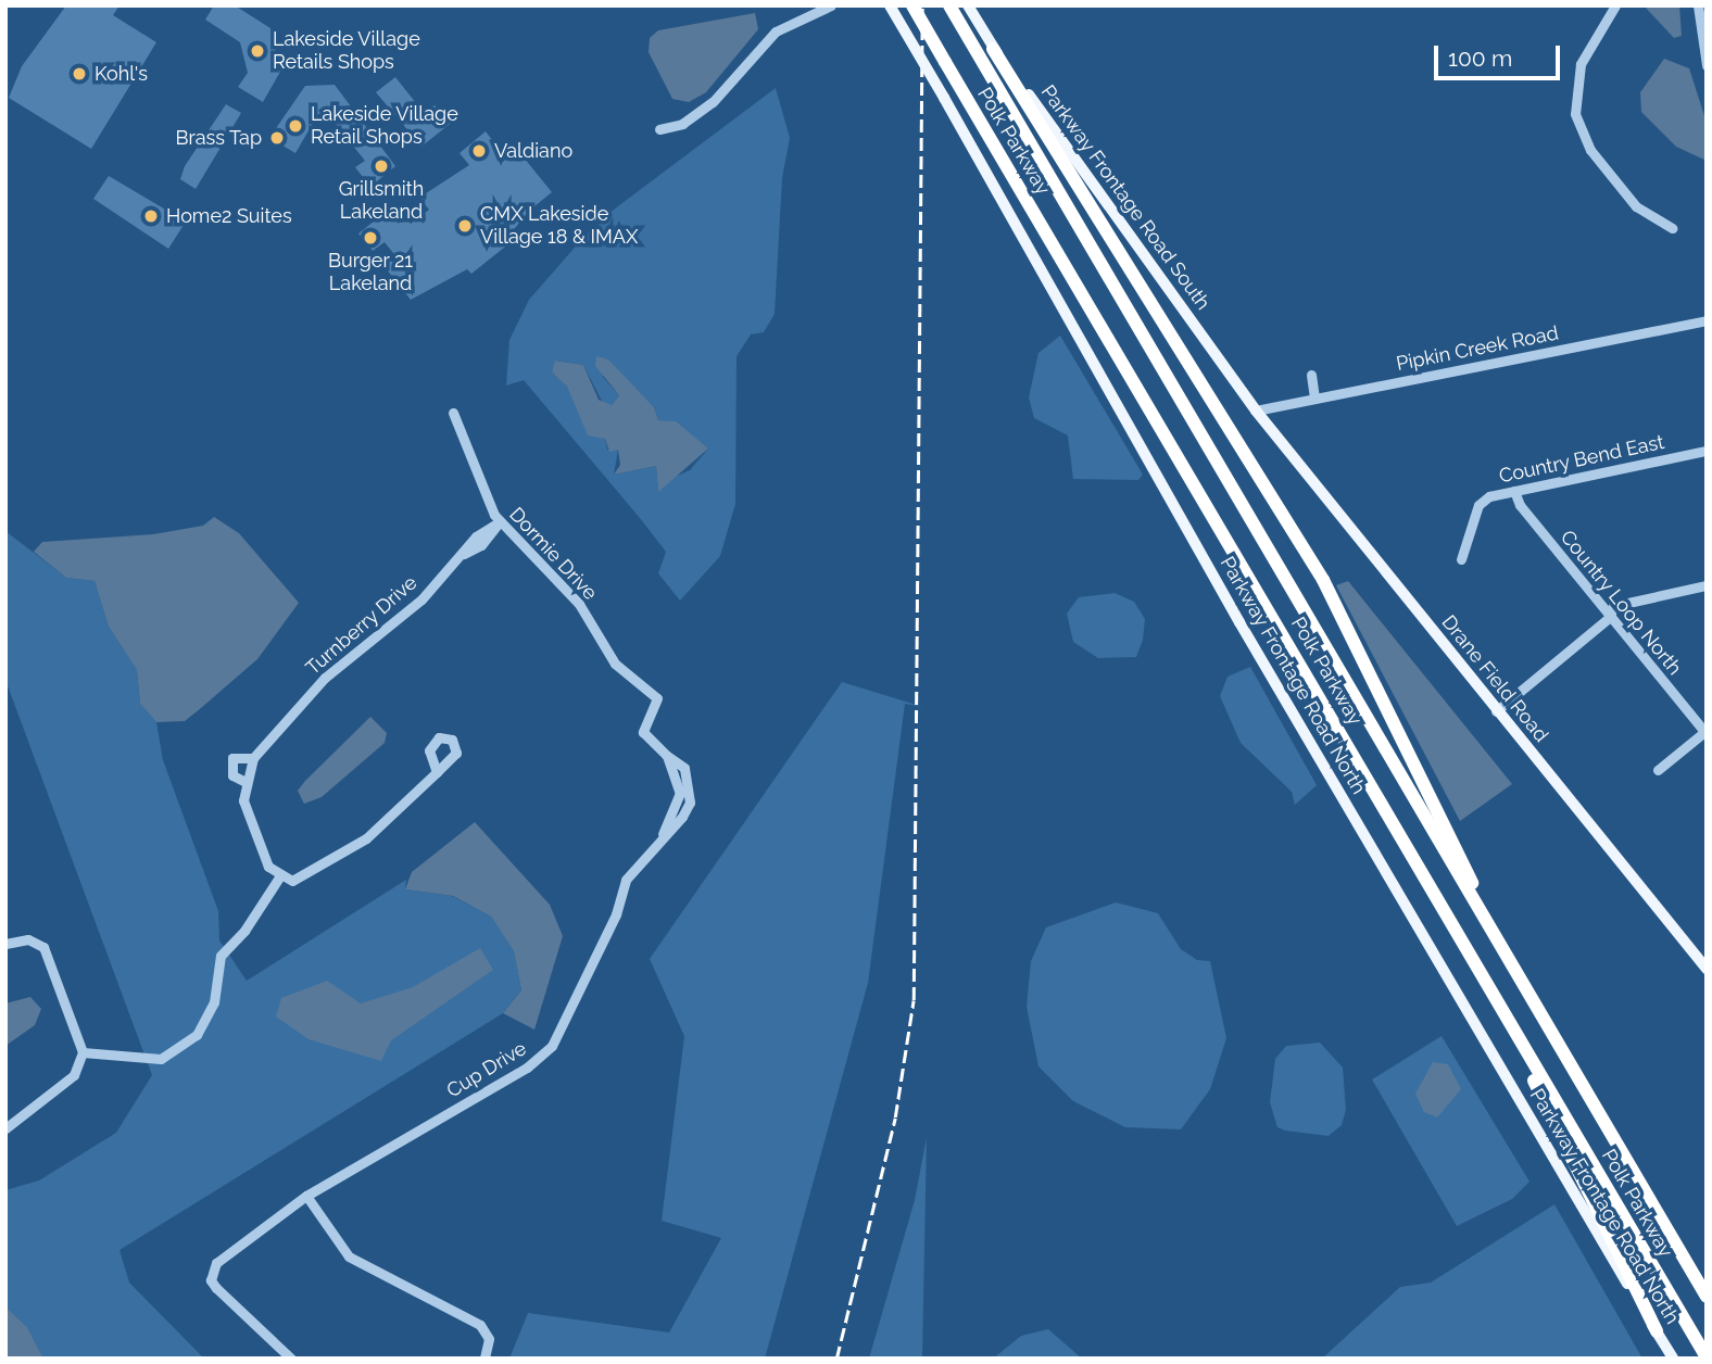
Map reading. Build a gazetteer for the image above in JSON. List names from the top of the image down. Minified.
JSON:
{"streets":{"highway":["Polk Parkway"],"main road":["Parkway Frontage Road South","Parkway Frontage Road North","Drane Field Road"],"street":["Pipkin Creek Road","Country Bend East","Dormie Drive","Country Loop North","Turnberry Drive","Cup Drive"]},"crossings":[["Parkway Frontage Road South","Pipkin Creek Road"],["Parkway Frontage Road South","Drane Field Road"],["Pipkin Creek Road","Drane Field Road"],["Country Bend East","Country Loop North"],["Dormie Drive","Turnberry Drive"],["Dormie Drive","Cup Drive"]],"places":["Lakeside Village Retails Shops","Kohl's","Lakeside Village Retail Shops","Brass Tap","Valdiano","Grillsmith Lakeland","Home2 Suites","CMX Lakeside Village 18 & IMAX","Burger 21 Lakeland"],"scale_bar":"100 m"}
